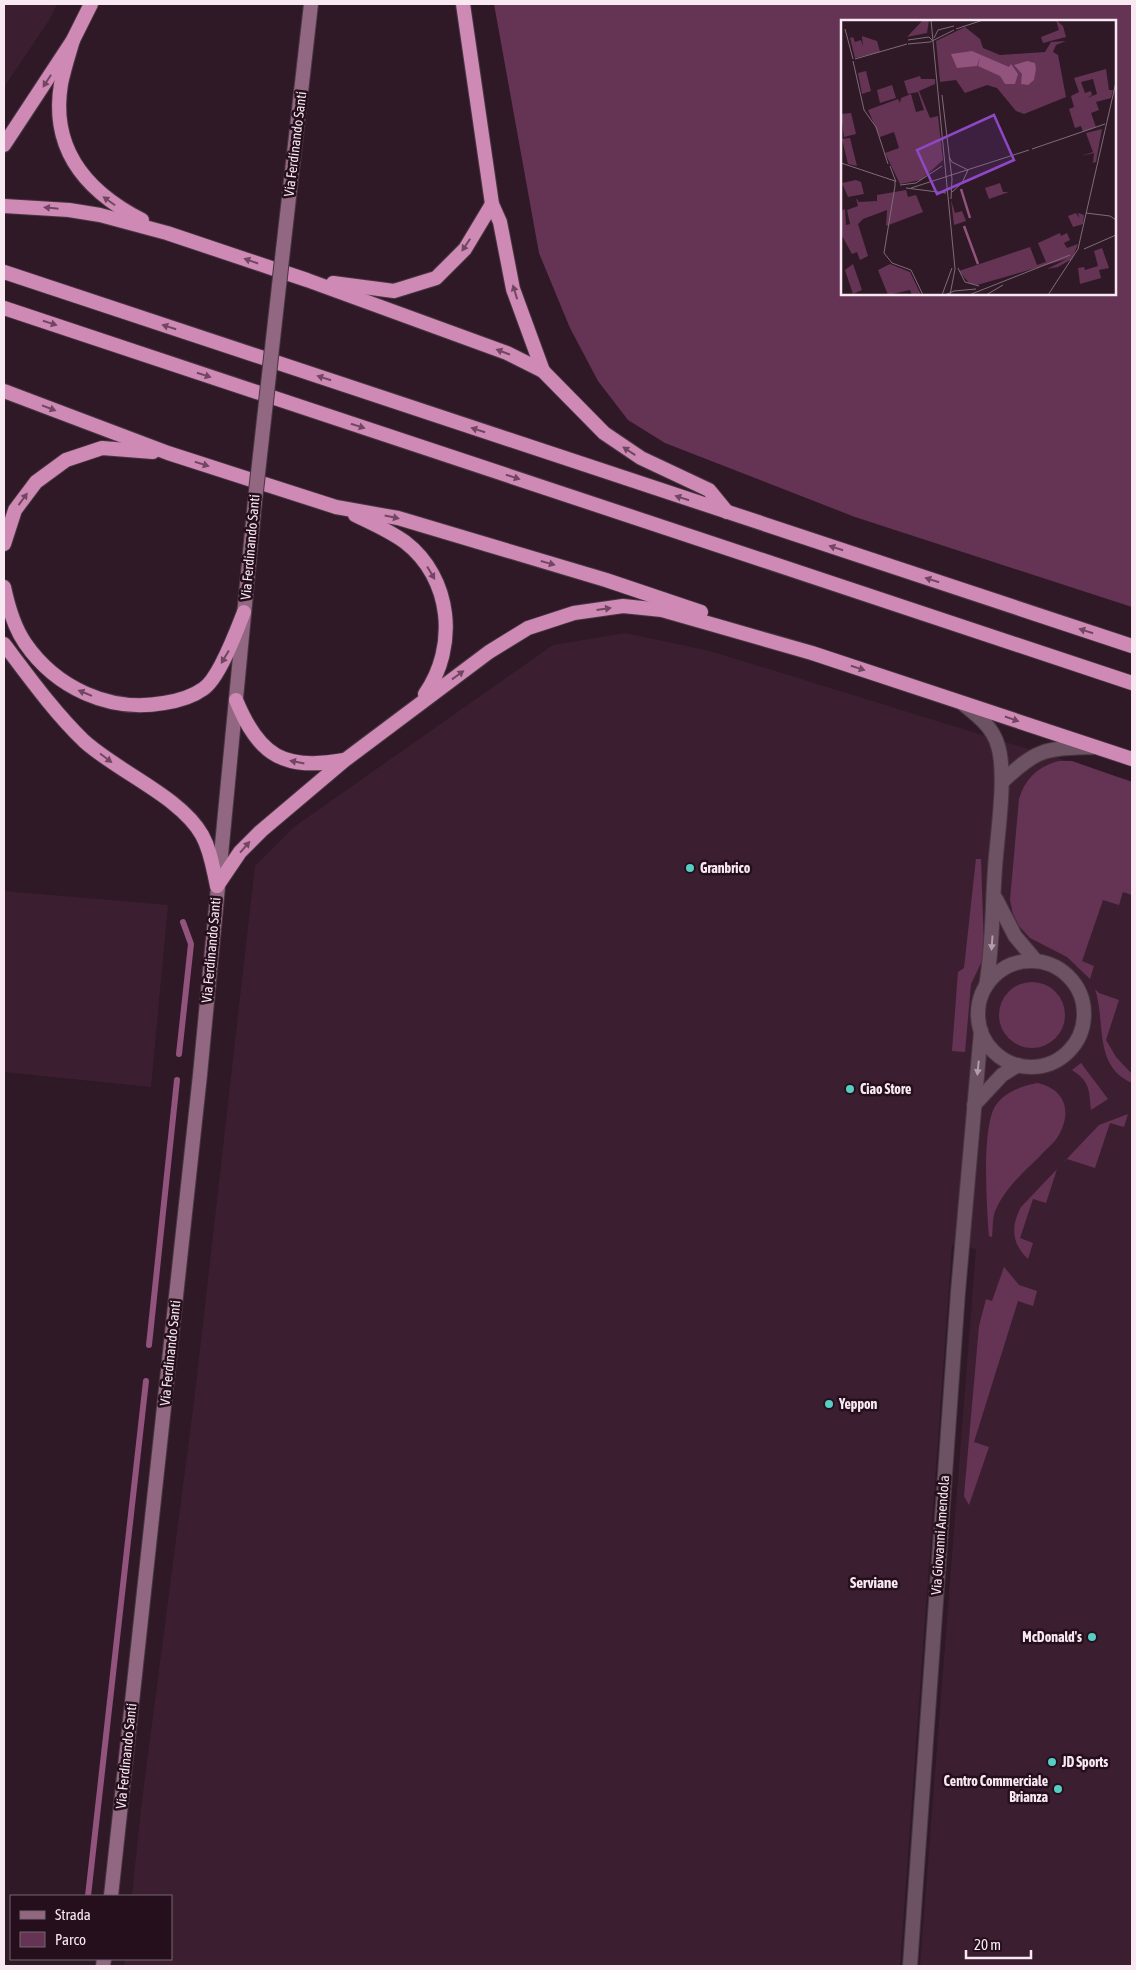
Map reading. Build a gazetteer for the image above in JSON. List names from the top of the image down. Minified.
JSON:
{"streets":{"main road":["Via Ferdinando Santi"],"street":["Via Giovanni Amendola"]},"districts":["Serviane"],"places":["Granbrico","Ciao Store","Yeppon","McDonald's","JD Sports","Centro Commerciale Brianza"],"legend":["Strada","Parco"],"scale_bar":"20 m"}
